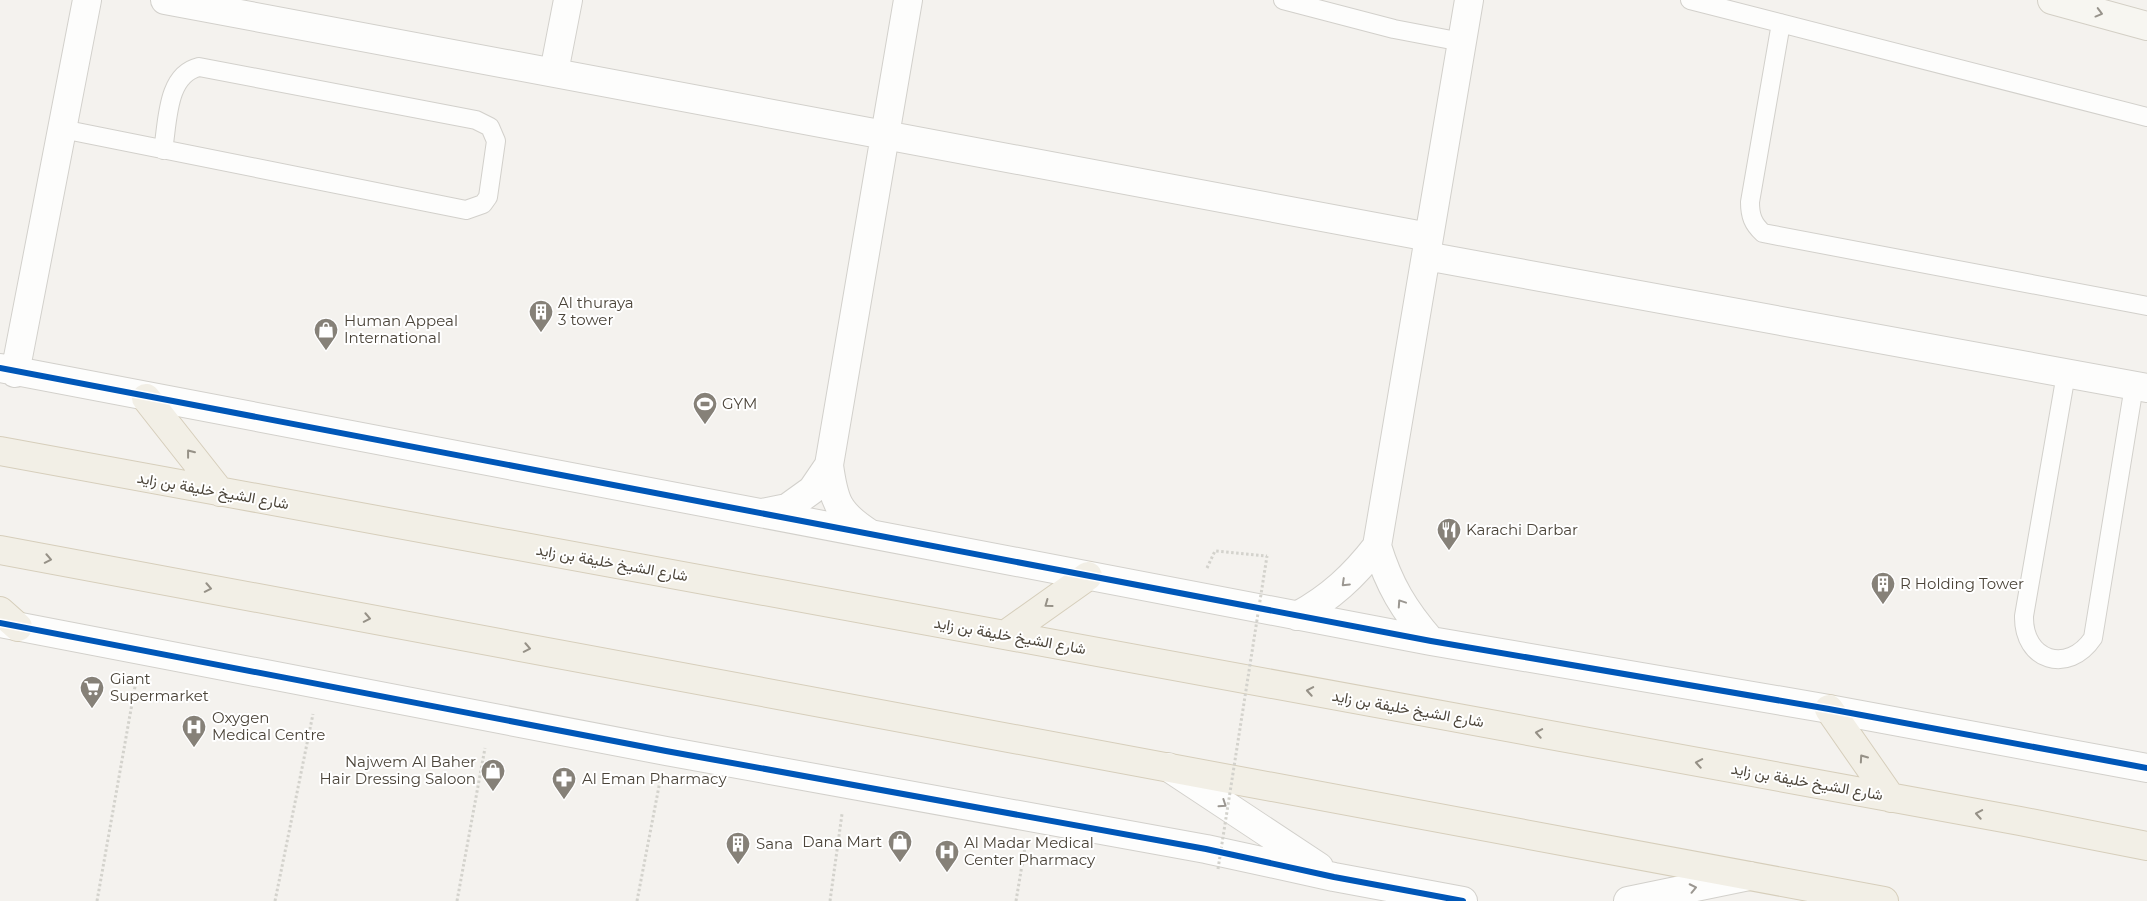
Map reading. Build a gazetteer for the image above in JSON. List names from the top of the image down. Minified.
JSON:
{"streets":{"main road":["شارع الشيخ خليفة بن زايد"]},"places":{"building":["Al thuraya 3 tower","R Holding Tower","Sana"],"shop":["Human Appeal International","Najwem Al Baher Hair Dressing Saloon","Dana Mart"],"sports":["GYM"],"restaurant":["Karachi Darbar"],"supermarket":["Giant Supermarket"],"hospital":["Oxygen Medical Centre","Al Madar Medical Center Pharmacy"],"pharmacy":["Al Eman Pharmacy"]}}
